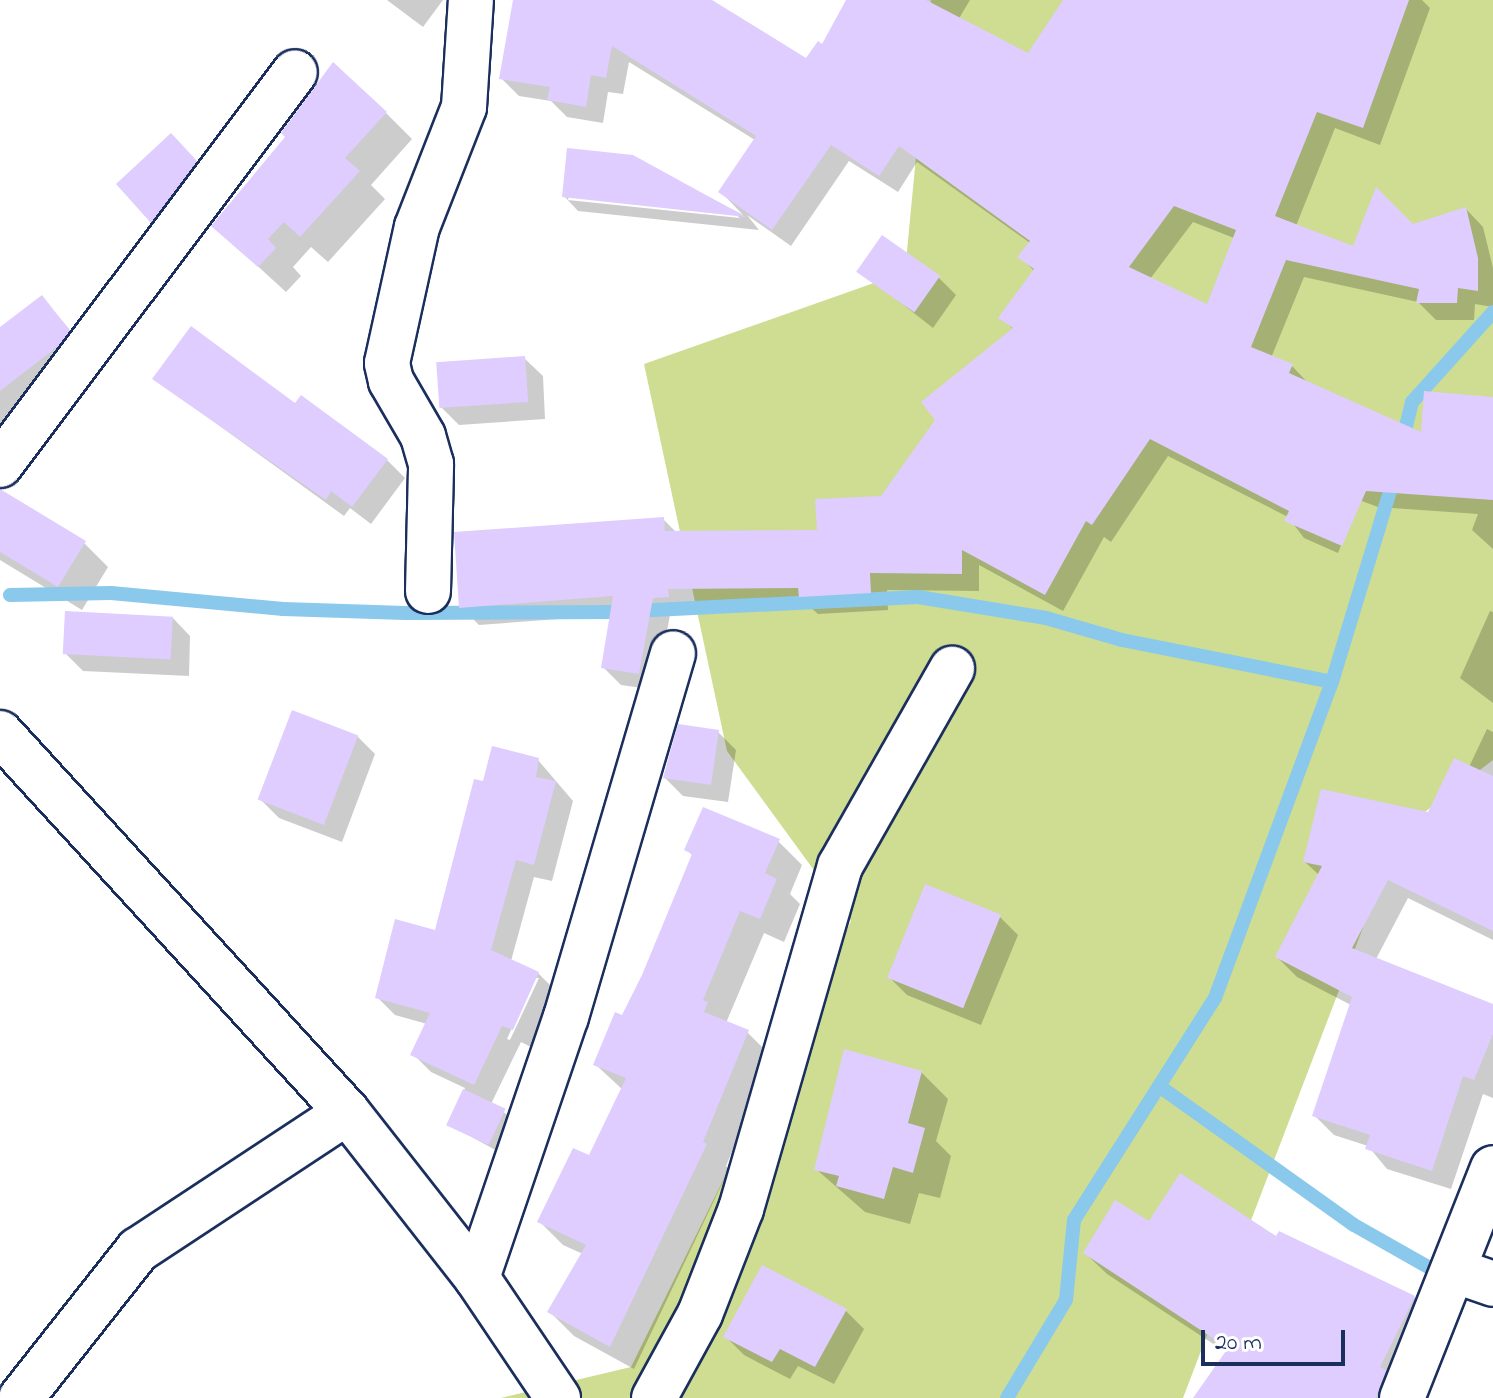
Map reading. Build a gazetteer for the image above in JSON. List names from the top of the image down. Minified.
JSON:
{"scale_bar":"20 m"}
